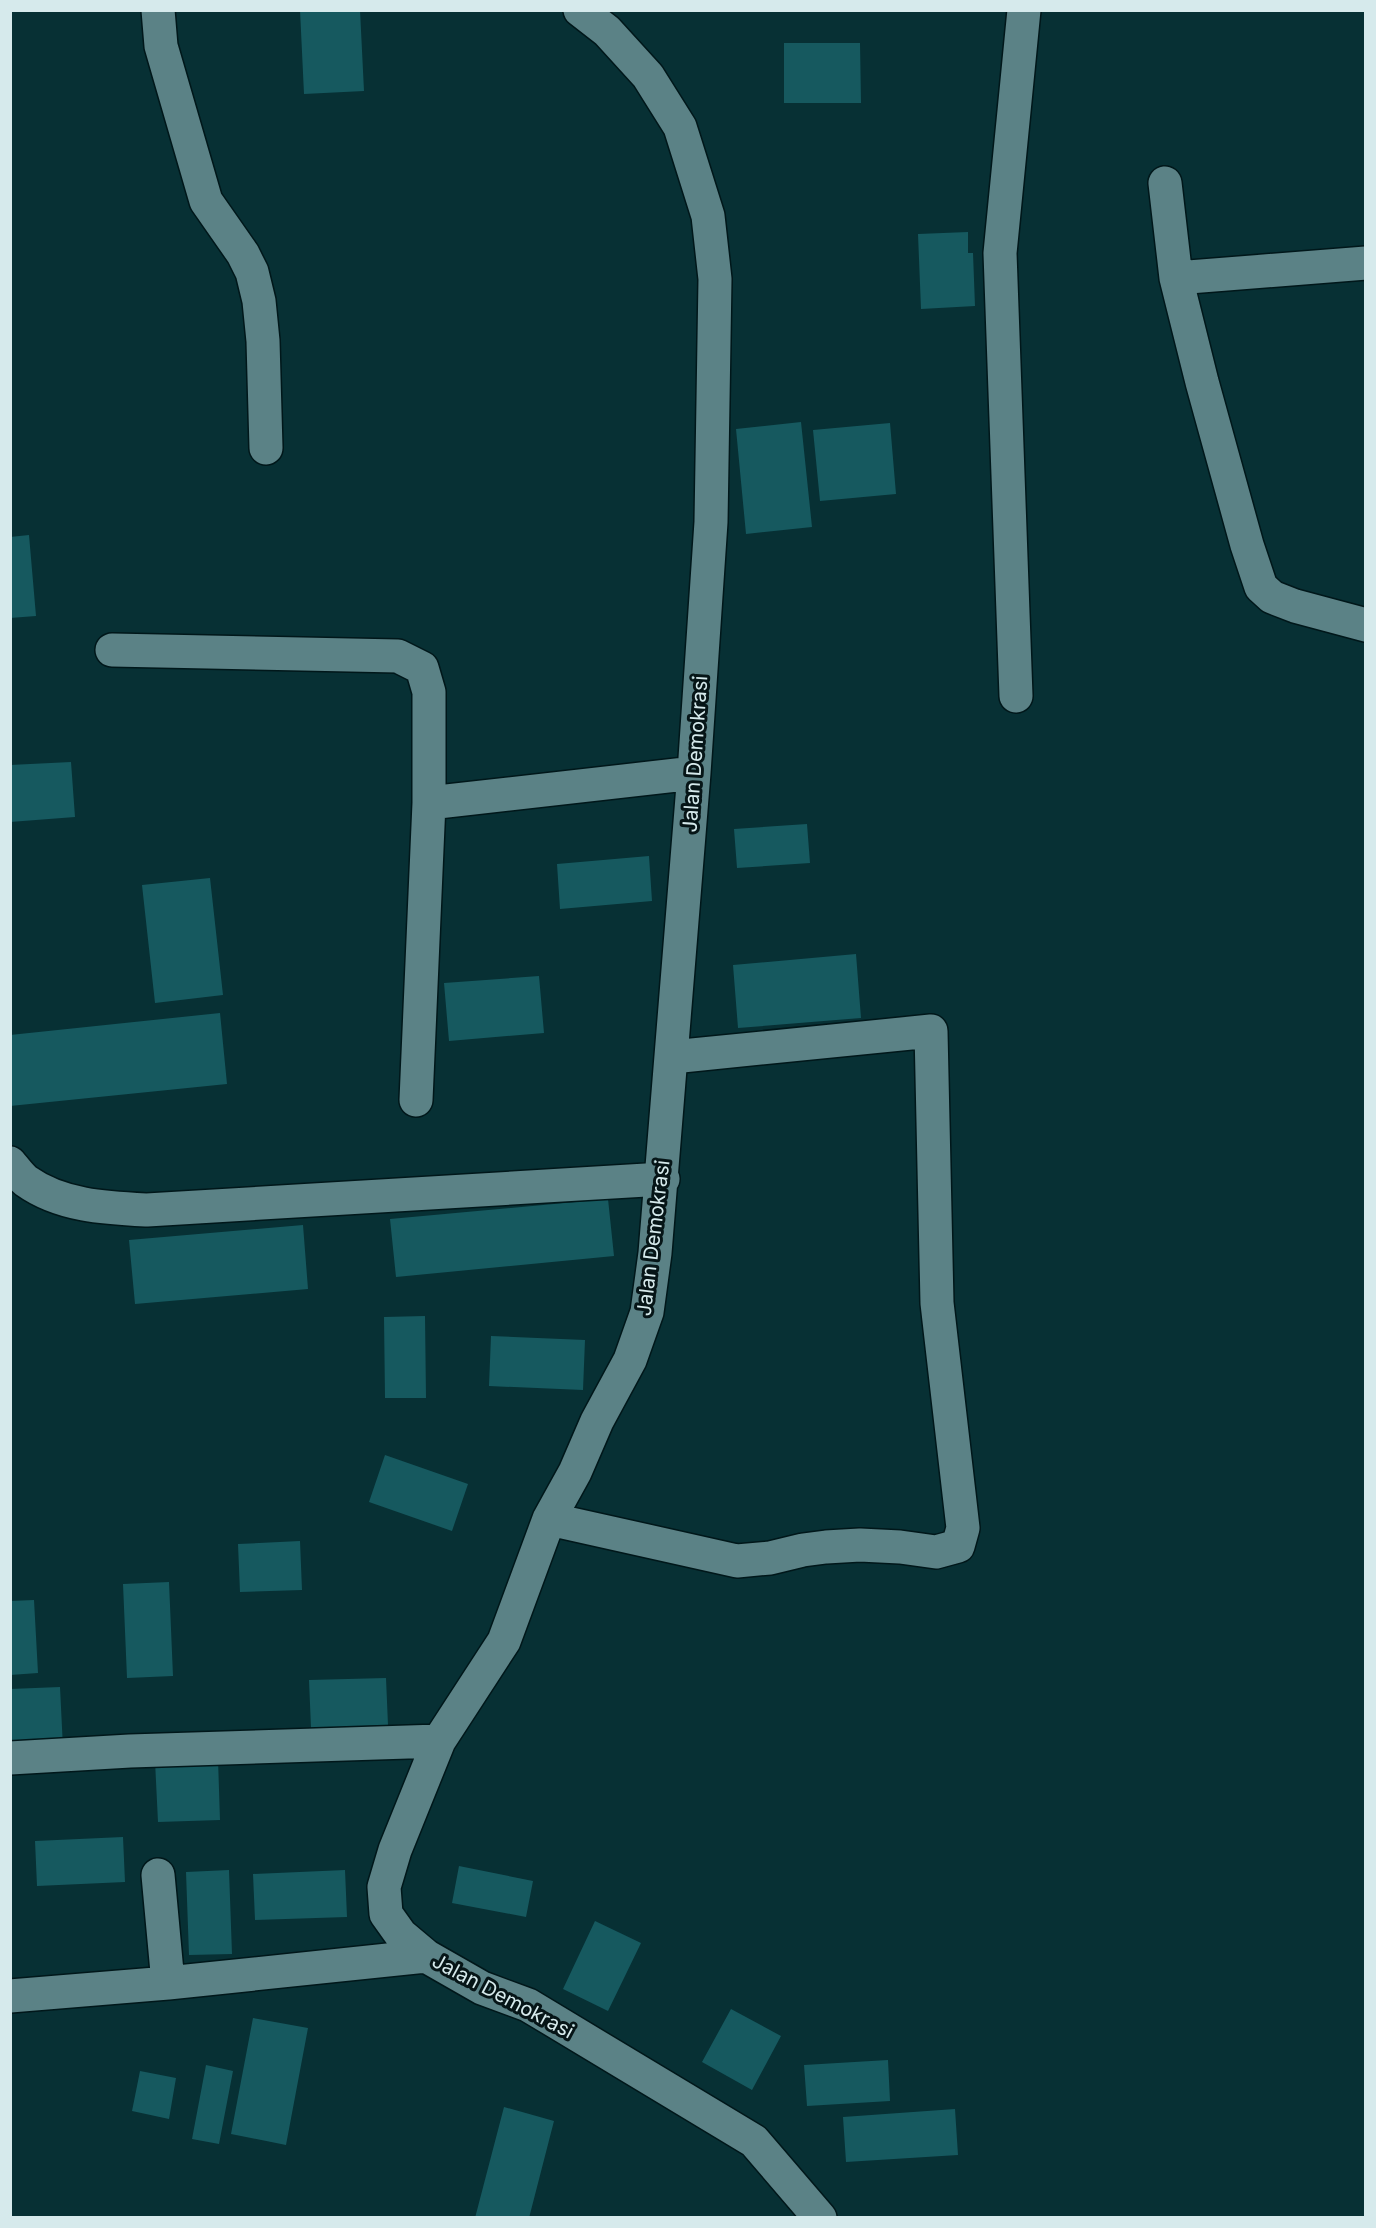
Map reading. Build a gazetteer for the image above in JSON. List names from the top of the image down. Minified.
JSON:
{"streets":{"street":["Jalan Demokrasi"]}}
